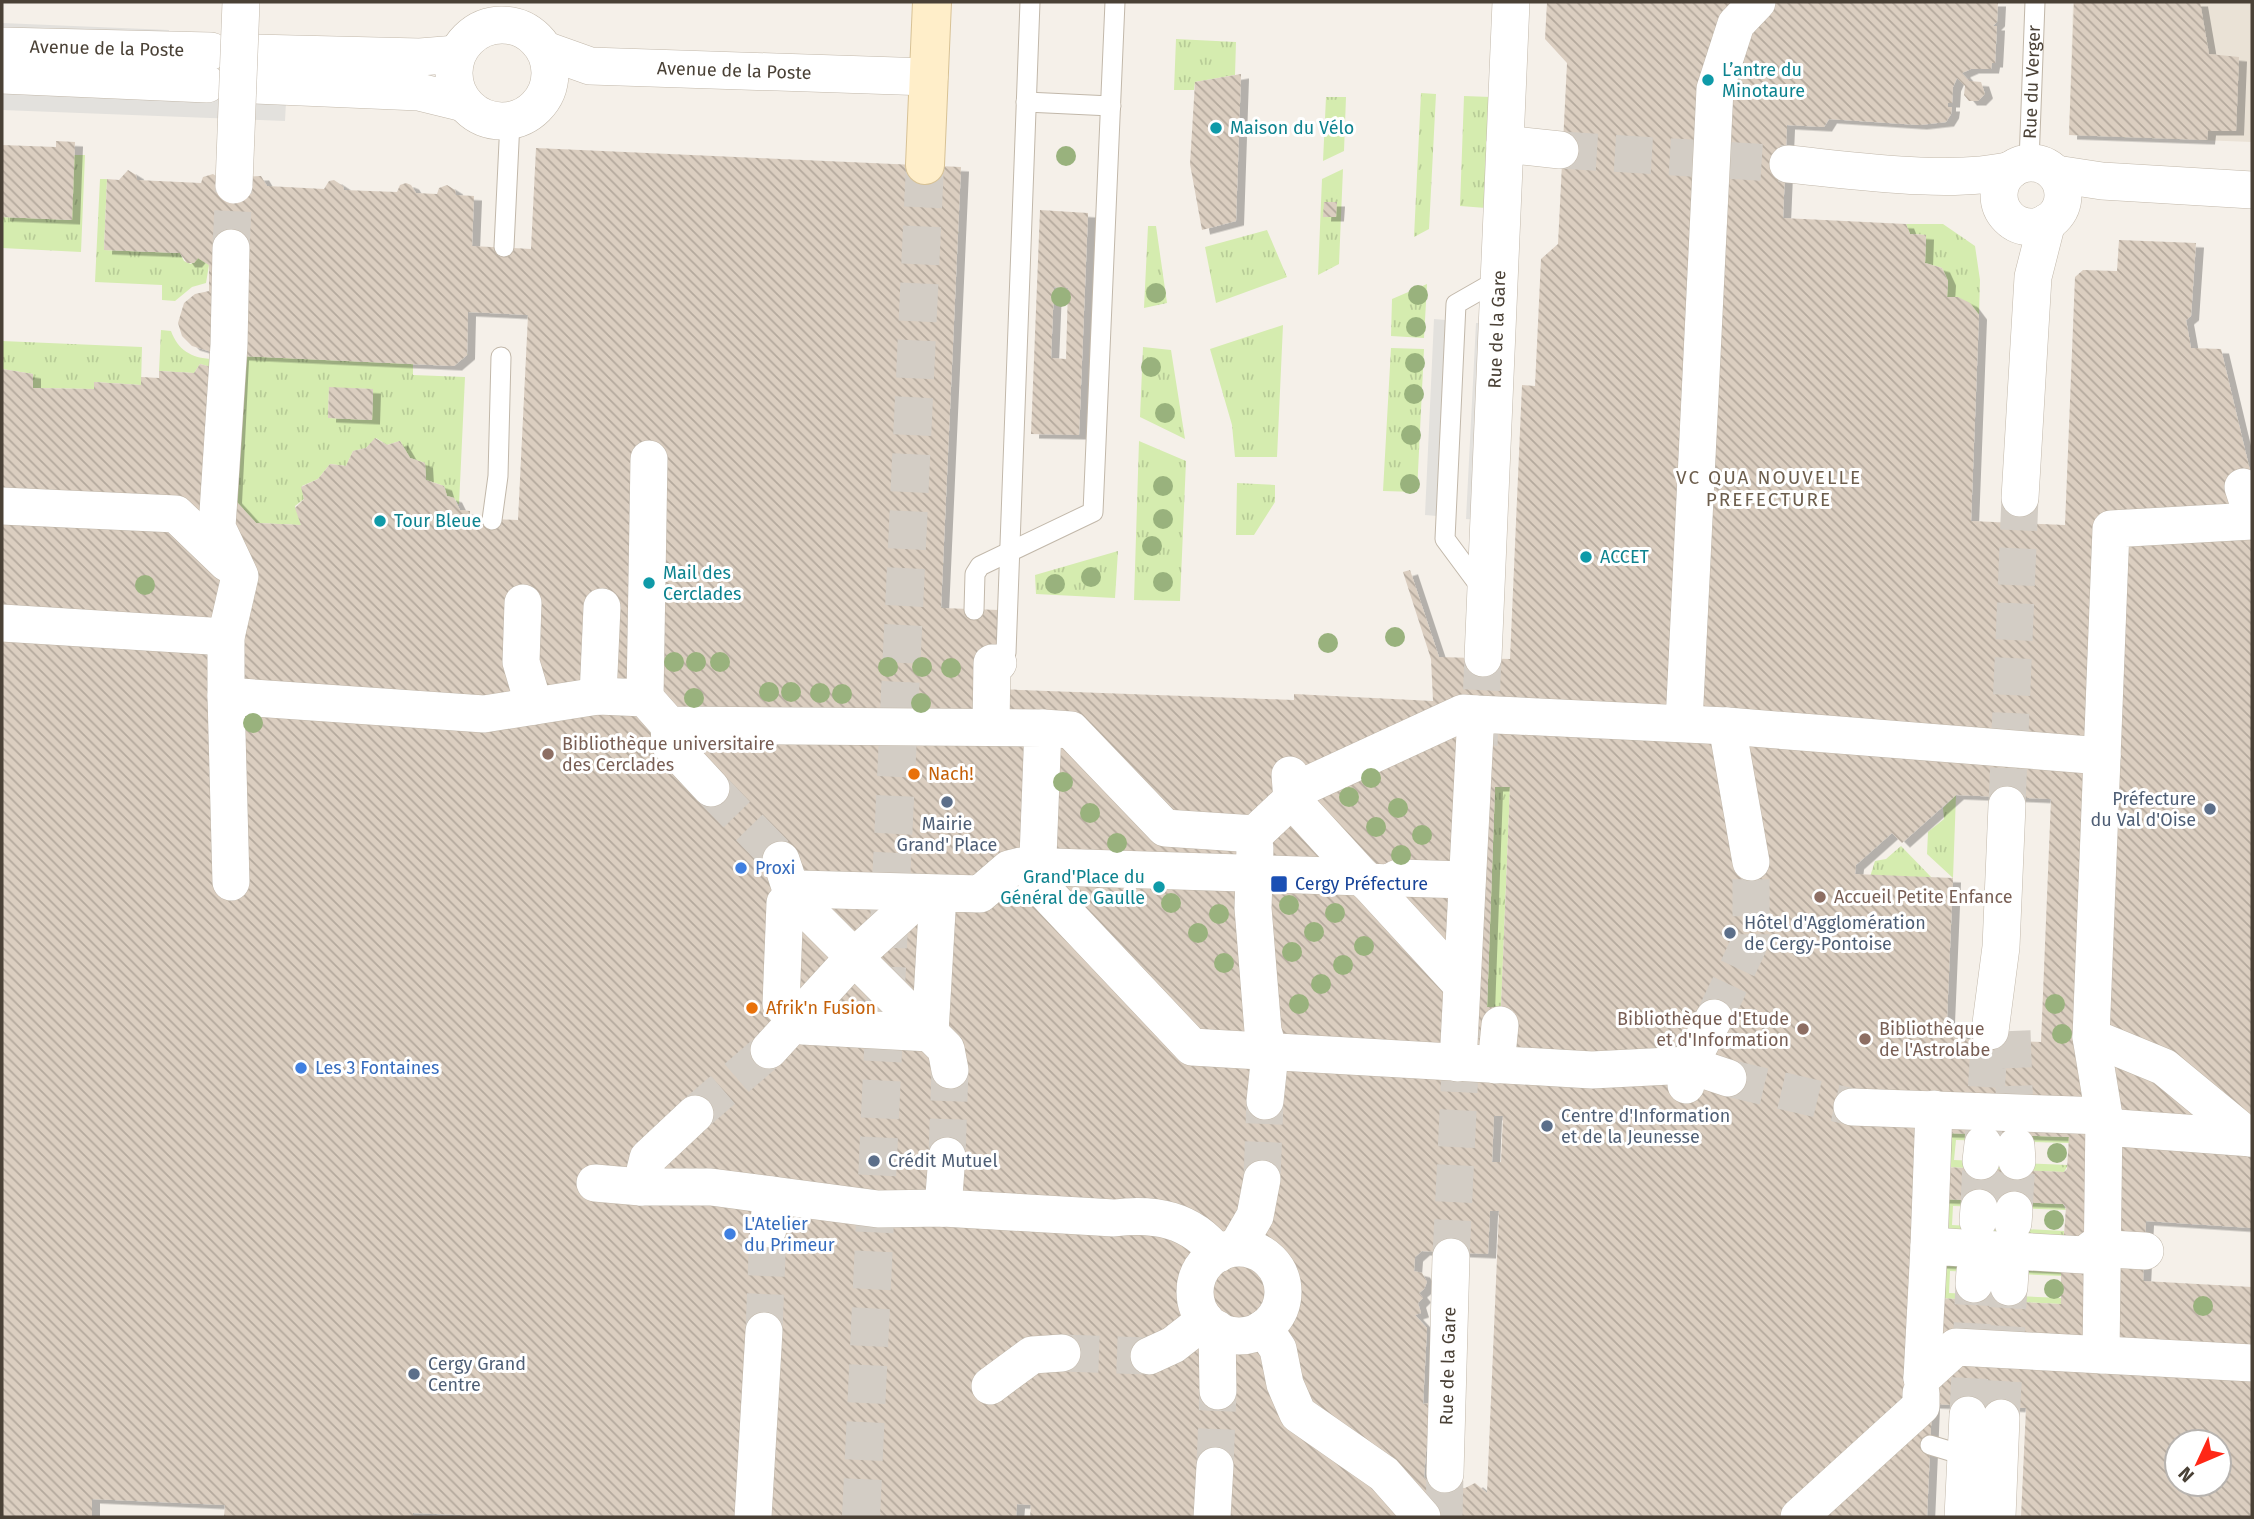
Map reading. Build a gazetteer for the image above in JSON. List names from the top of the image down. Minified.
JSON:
{"streets":{"street":["Avenue de la Poste","Rue de la Gare"],"lane":["Rue du Verger"]},"districts":["VC QUA NOUVELLE PREFECTURE"],"places":{"other":["L’antre du Minotaure","Maison du Vélo","Tour Bleue","ACCET","Mail des Cerclades","Bibliothèque universitaire des Cerclades","Nach!","Mairie Grand' Place","Préfecture du Val d'Oise","Proxi","Grand'Place du Général de Gaulle","Accueil Petite Enfance","Hôtel d'Agglomération de Cergy-Pontoise","Afrik'n Fusion","Bibliothèque d'Etude et d'Information","Bibliothèque de l'Astrolabe","Les 3 Fontaines","Centre d'Information et de la Jeunesse","Crédit Mutuel","L'Atelier du Primeur","Cergy Grand Centre"],"transit":["Cergy Préfecture"]},"north":"bottom left"}
